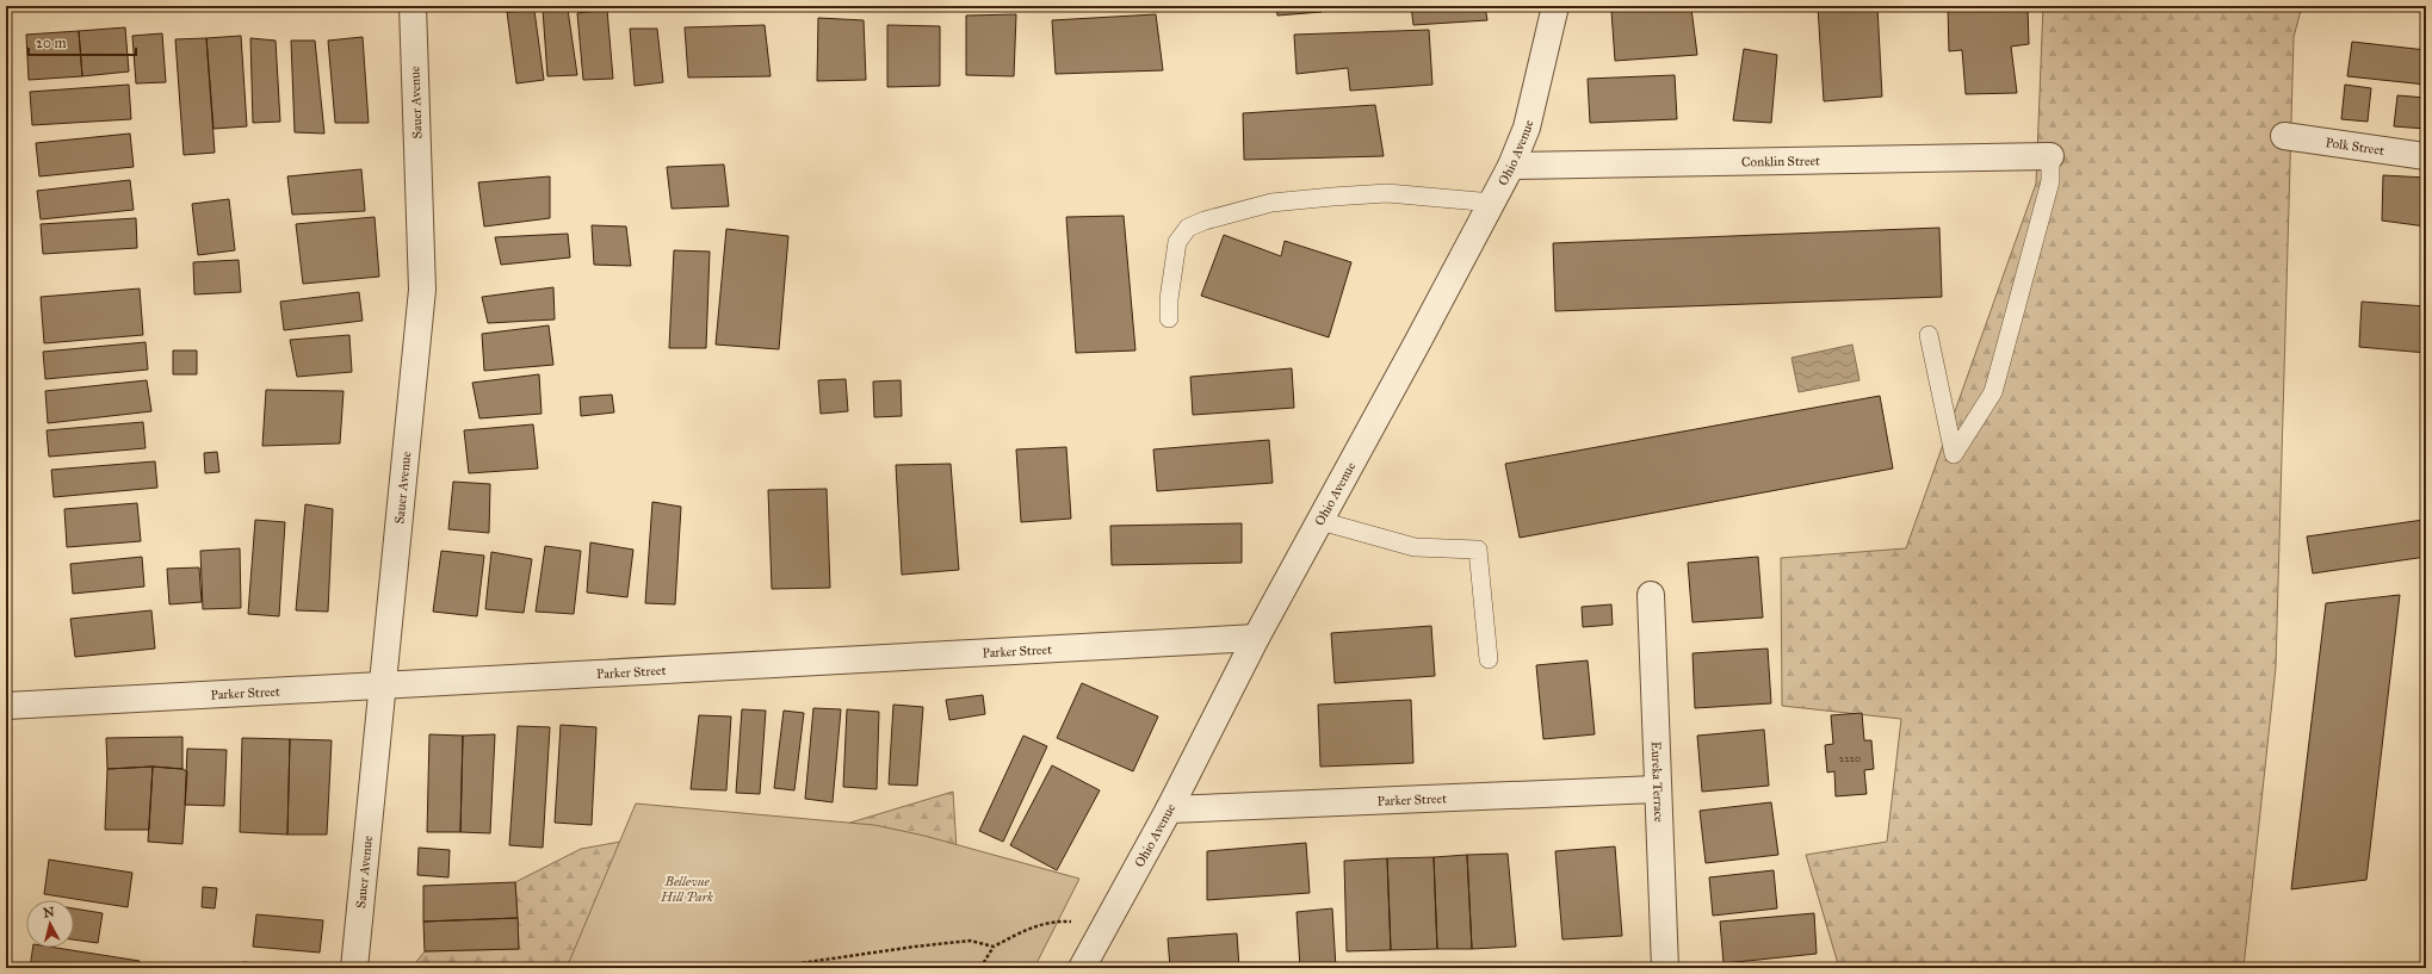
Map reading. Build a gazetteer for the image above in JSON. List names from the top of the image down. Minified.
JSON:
{"streets":{"street":["Sauer Avenue","Polk Street","Ohio Avenue","Conklin Street","Parker Street","Eureka Terrace"]},"crossings":[["Sauer Avenue","Parker Street"],["Ohio Avenue","Conklin Street"],["Ohio Avenue","Parker Street"],["Parker Street","Eureka Terrace"]],"parks":["Bellevue Hill Park"],"house_numbers":["2220"],"scale_bar":"20 m","north":"top"}
